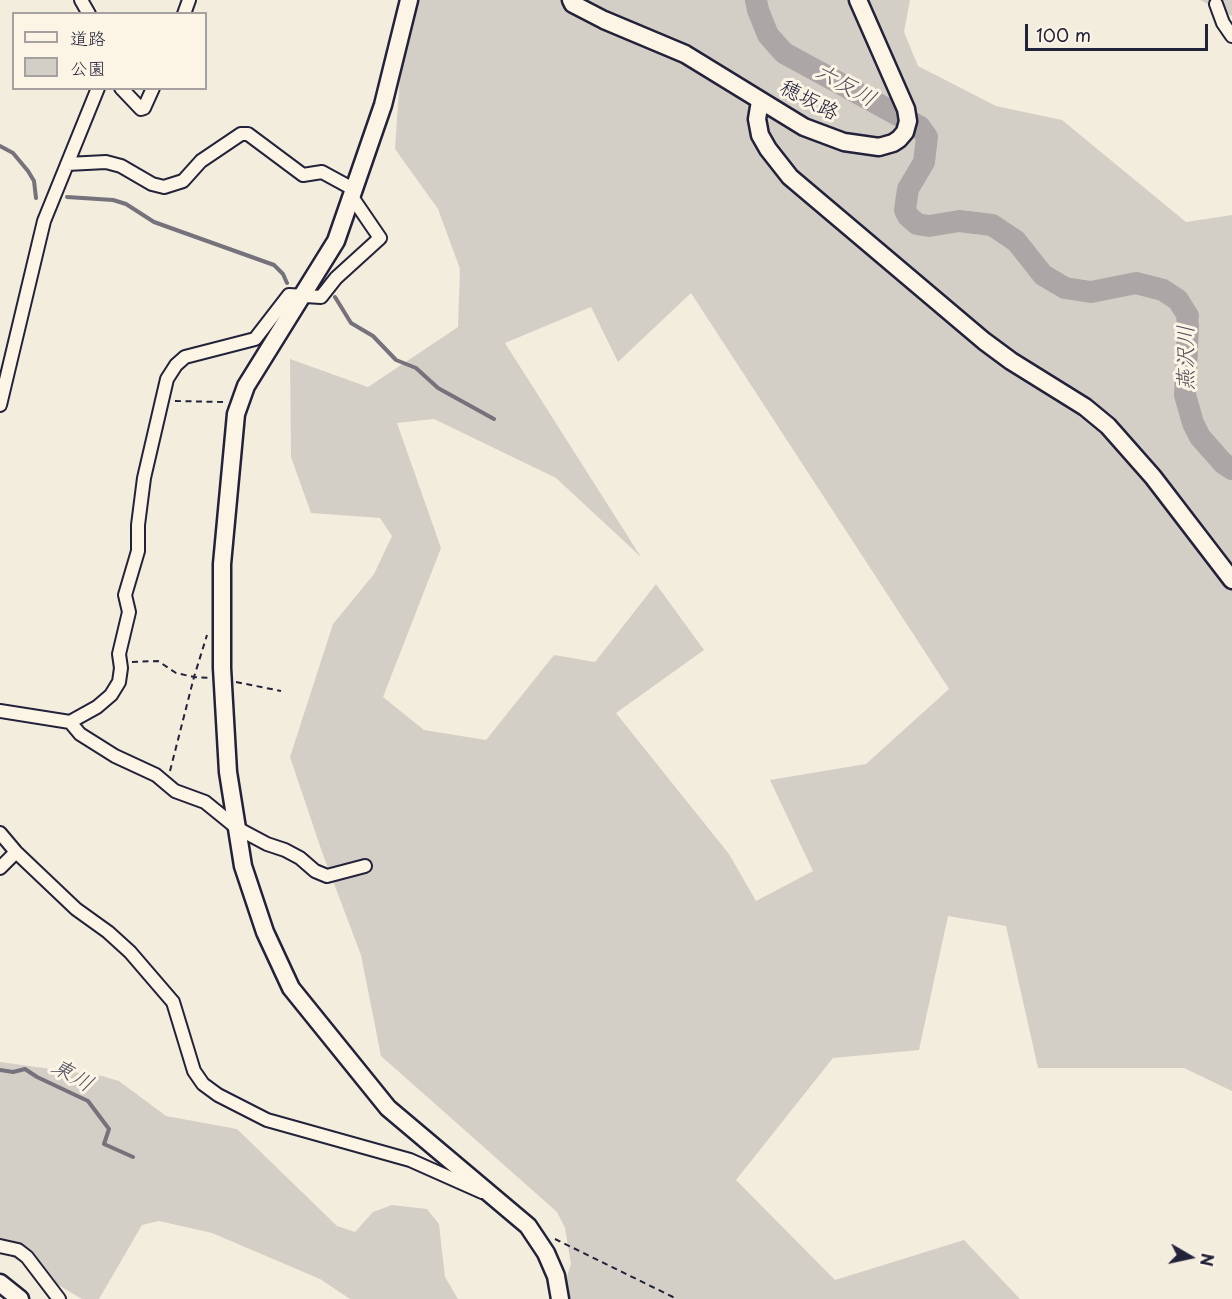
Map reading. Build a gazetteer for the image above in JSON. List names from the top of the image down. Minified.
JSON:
{"streets":{"street":["穂坂路"]},"water":["六反川","燕沢川","東川"],"legend":["道路","公園"],"scale_bar":"100 m","north":"right"}
